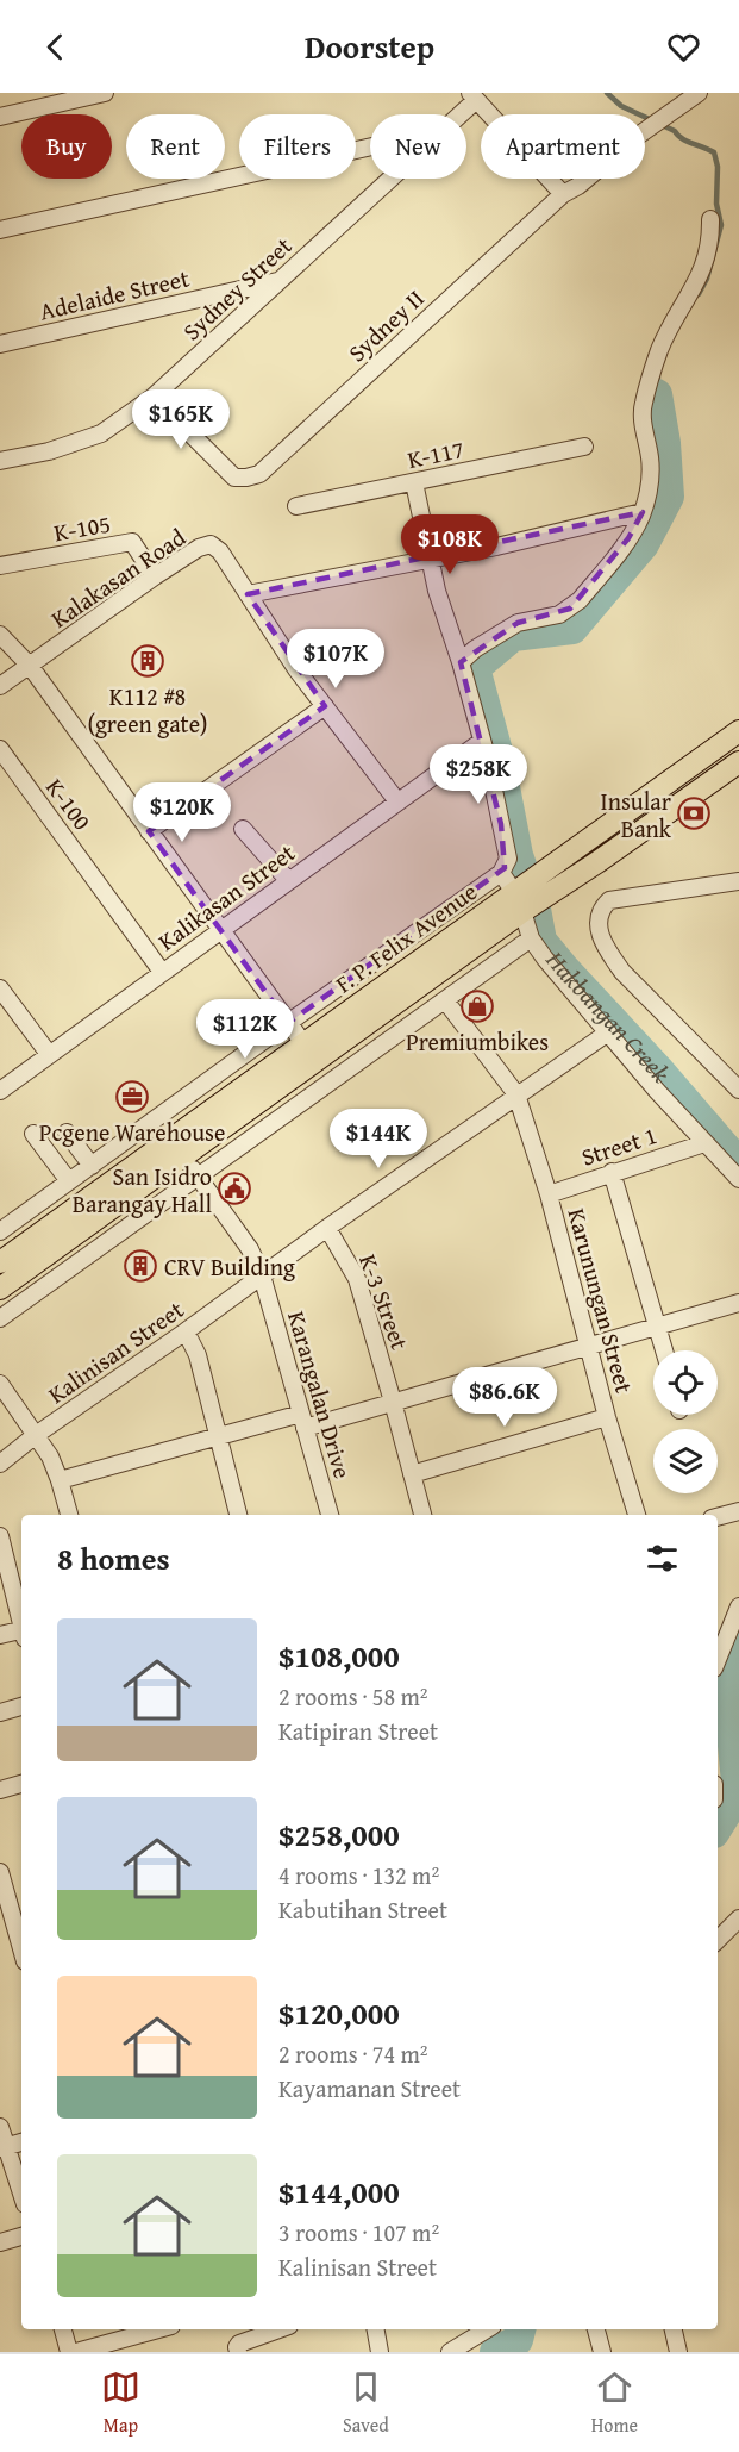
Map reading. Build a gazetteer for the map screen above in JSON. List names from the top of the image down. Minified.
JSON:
{"streets":{"main road":["F. P. Felix Avenue"],"street":["Sydney Street","Adelaide Street","Sydney II","K-117","K-105","Kalakasan Road","K-100","Kalikasan Street","Street 1","Karunungan Street","K-3 Street","Kalinisan Street","Karangalan Drive"]},"crossings":[["Sydney Street","Adelaide Street"],["Sydney Street","Sydney II"],["K-105","Kalakasan Road"],["K-100","Kalikasan Street"],["F. P. Felix Avenue","Karangalan Drive"],["Street 1","Karunungan Street"],["Karunungan Street","Kalinisan Street"],["K-3 Street","Kalinisan Street"],["Kalinisan Street","Karangalan Drive"]],"water":["Hakbangan Creek"],"places":{"building":["K112 #8 (green gate)","CRV Building"],"bank":["Insular Bank"],"shop":["Premiumbikes"],"office":["Pcgene Warehouse"],"public building":["San Isidro Barangay Hall"]},"page":{"header":"Doorstep","chip":["Buy","Rent","Filters","New","Apartment"],"price":["$165K","$108K","$107K","$258K","$120K","$112K","$144K","$86.6K"],"heading":"8 homes","list":[{"name":"$108,000","note":"2 rooms · 58 m² · Katipiran Street"},{"name":"$258,000","note":"4 rooms · 132 m² · Kabutihan Street"},{"name":"$120,000","note":"2 rooms · 74 m² · Kayamanan Street"},{"name":"$144,000","note":"3 rooms · 107 m² · Kalinisan Street"}],"tabs":["Map","Saved","Home"]}}
